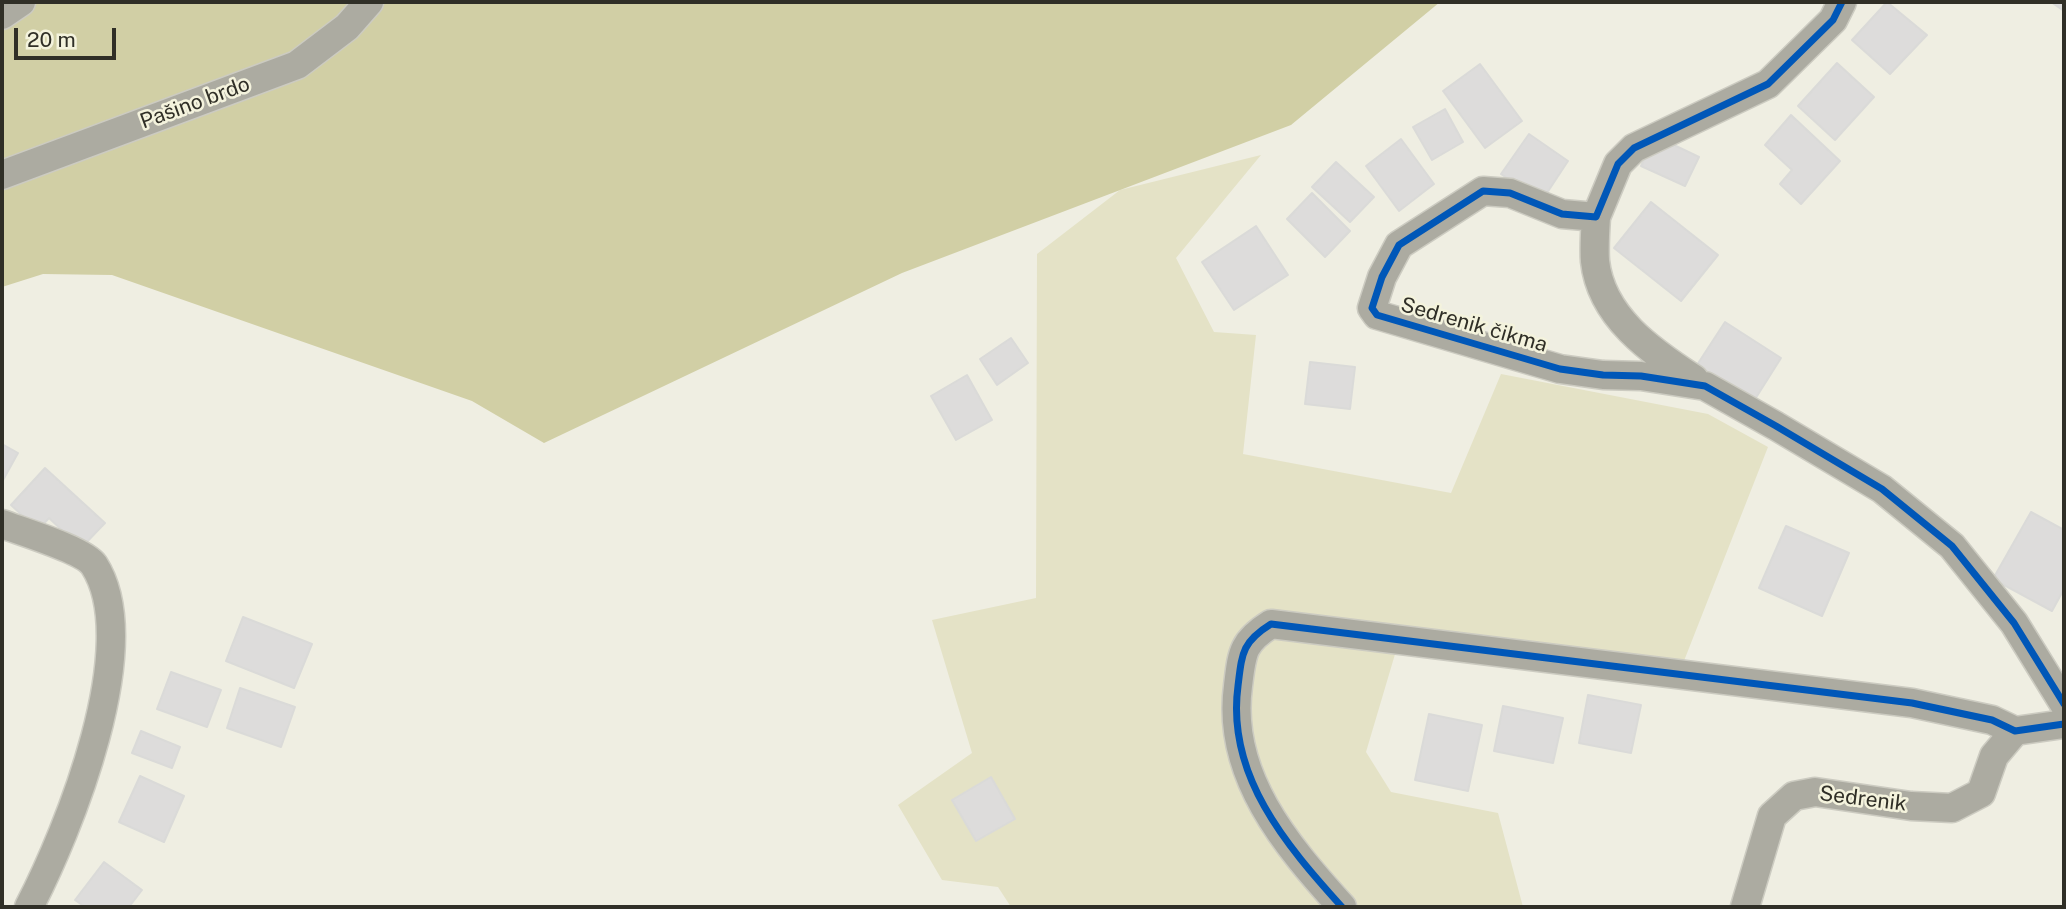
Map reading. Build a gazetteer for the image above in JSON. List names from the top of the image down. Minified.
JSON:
{"streets":{"street":["Pašino brdo","Sedrenik čikma","Sedrenik"]},"scale_bar":"20 m"}
